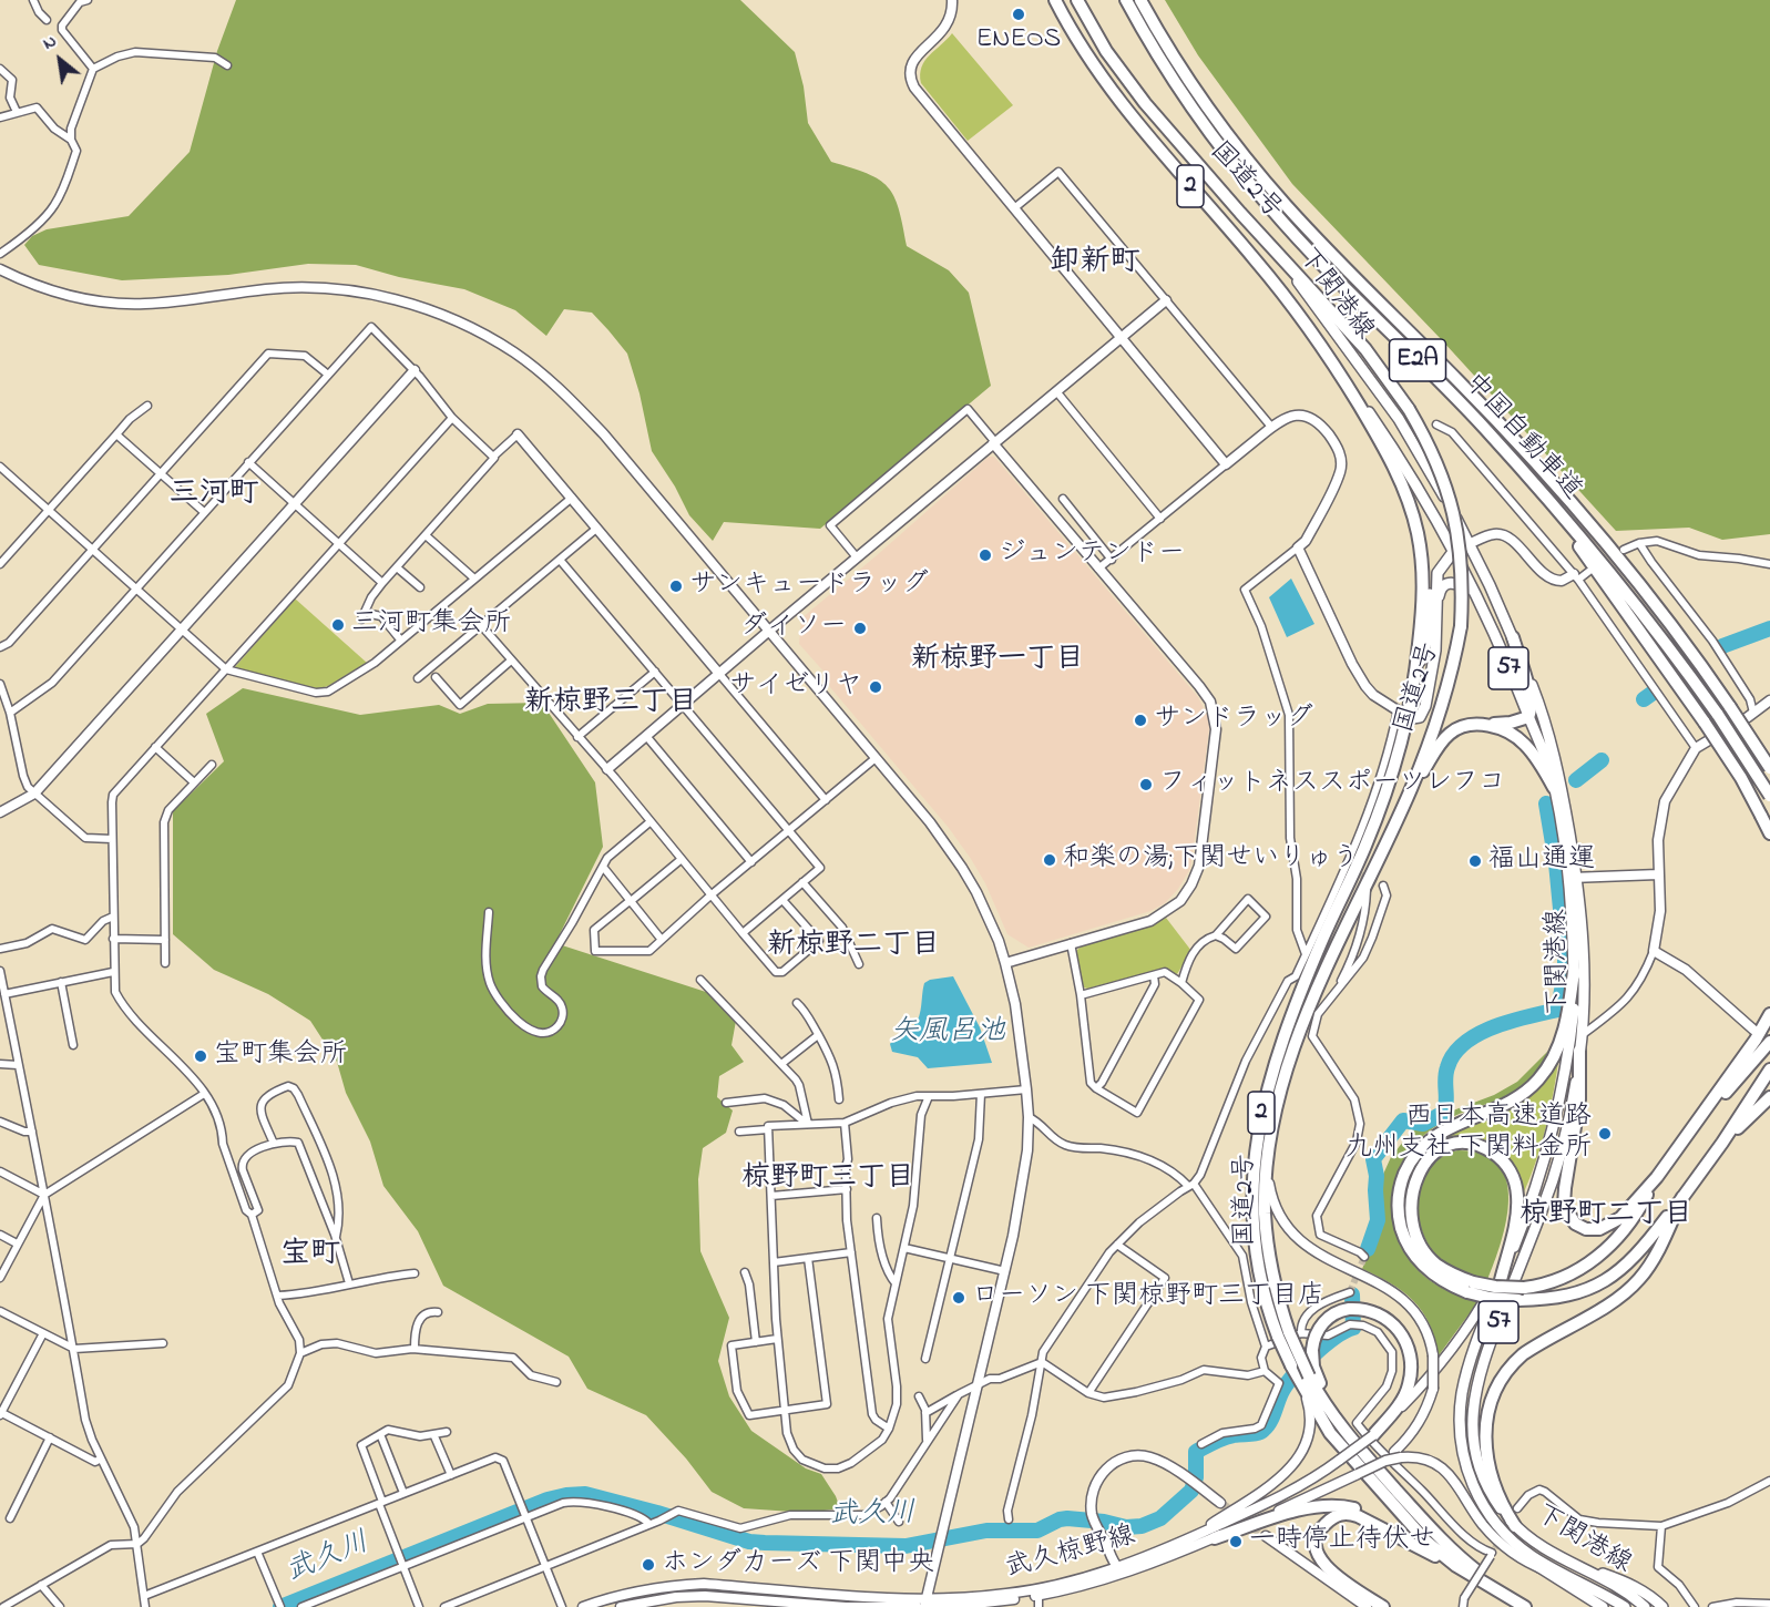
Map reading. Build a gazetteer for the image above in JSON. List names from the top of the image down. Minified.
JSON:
{"streets":{"highway":["国道2号","2","E2A","中国自動車道"],"main road":["下関港線","57"],"street":["武久椋野線"]},"crossings":[["国道2号","下関港線"],["国道2号","武久椋野線"],["下関港線","武久椋野線"]],"districts":["卸新町","三河町","新椋野一丁目","新椋野三丁目","新椋野二丁目","椋野町三丁目","椋野町二丁目","宝町"],"water":["矢風呂池","武久川"],"places":["ENEOS","ジュンテンドー","サンキュードラッグ","三河町集会所","ダイソー","サイゼリヤ","サンドラッグ","フィットネススポーツレフコ","和楽の湯;下関せいりゅう","福山通運","宝町集会所","西日本高速道路 九州支社 下関料金所","ローソン 下関椋野町三丁目店","一時停止待伏せ","ホンダカーズ 下関中央"],"north":"top left"}
